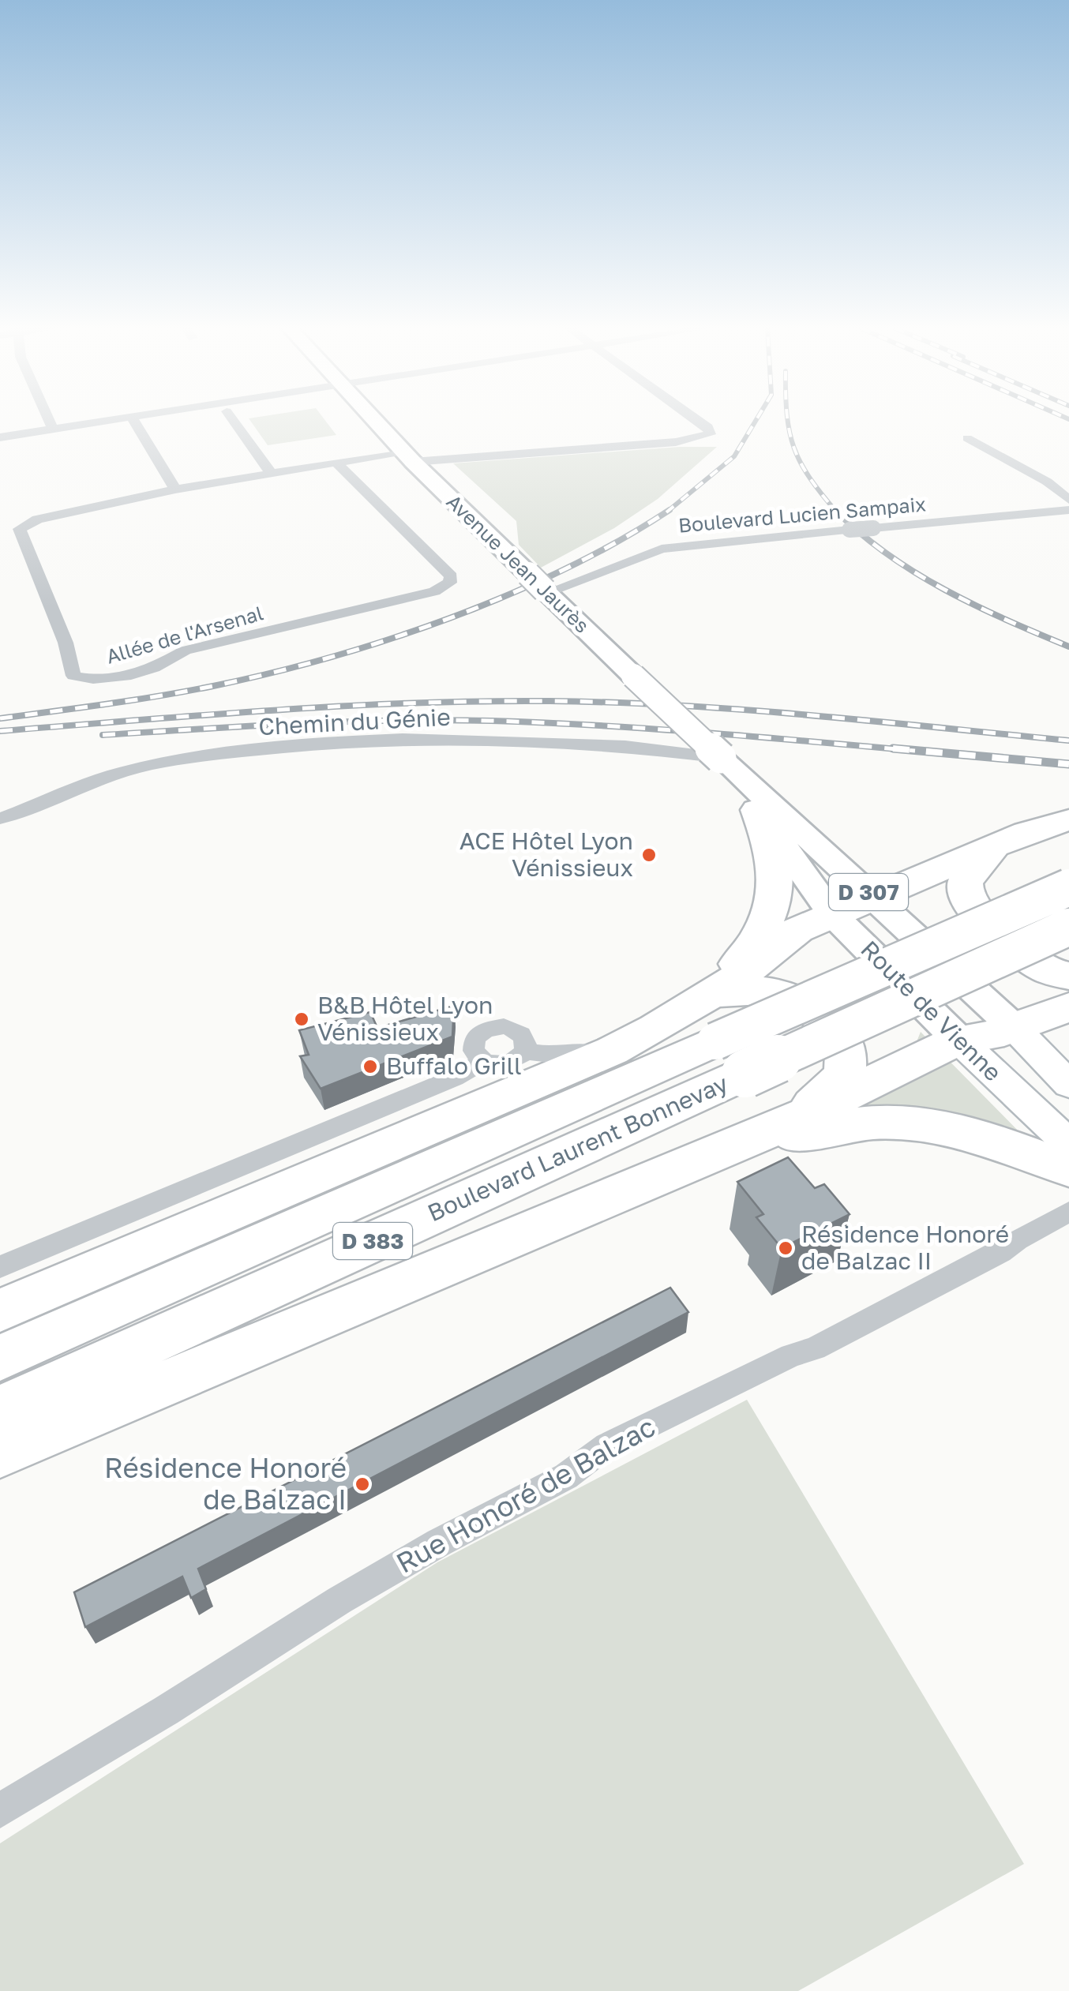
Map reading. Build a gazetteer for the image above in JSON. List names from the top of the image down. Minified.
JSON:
{"streets":{"highway":["Boulevard Laurent Bonnevay","D 383"],"main road":["Avenue Jean Jaurès","D 307","Route de Vienne"],"street":["Boulevard Lucien Sampaix","Allée de l'Arsenal","Chemin du Génie","Rue Honoré de Balzac"]},"crossings":[["Boulevard Lucien Sampaix","Avenue Jean Jaurès"],["Avenue Jean Jaurès","Allée de l'Arsenal"],["Avenue Jean Jaurès","Chemin du Génie"],["Avenue Jean Jaurès","Route de Vienne"],["Chemin du Génie","Route de Vienne"]],"places":["ACE Hôtel Lyon Vénissieux","B&B Hôtel Lyon Vénissieux","Buffalo Grill","Résidence Honoré de Balzac II","Résidence Honoré de Balzac I"]}
